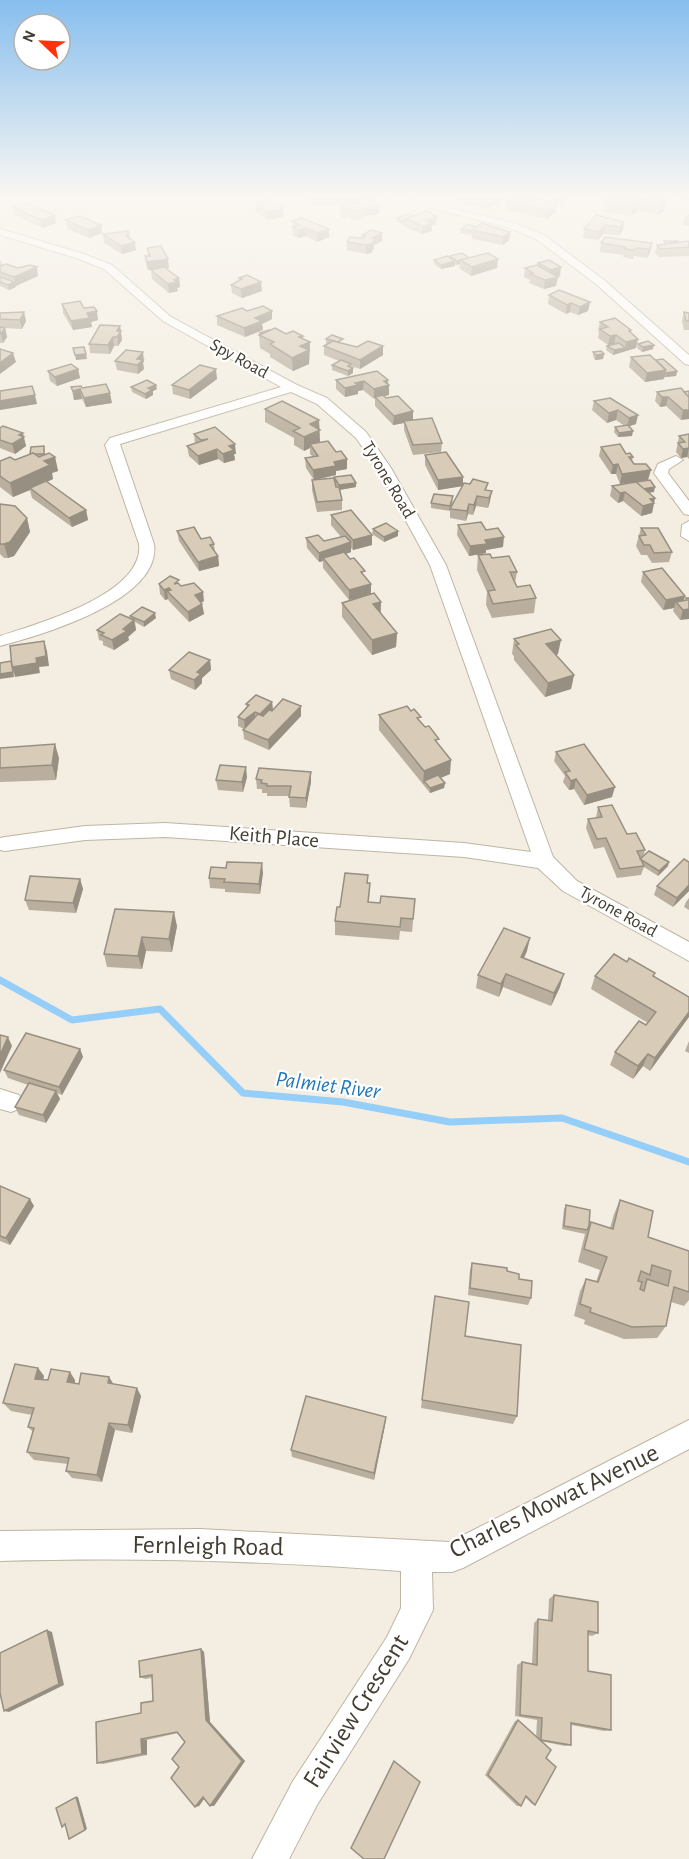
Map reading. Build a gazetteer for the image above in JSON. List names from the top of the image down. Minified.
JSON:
{"streets":{"street":["Spy Road","Tyrone Road","Keith Place","Charles Mowat Avenue","Fernleigh Road","Fairview Crescent"]},"crossings":[["Spy Road","Tyrone Road"],["Tyrone Road","Keith Place"],["Charles Mowat Avenue","Fernleigh Road"],["Charles Mowat Avenue","Fairview Crescent"],["Fernleigh Road","Fairview Crescent"]],"water":["Palmiet River"],"north":"top left"}
